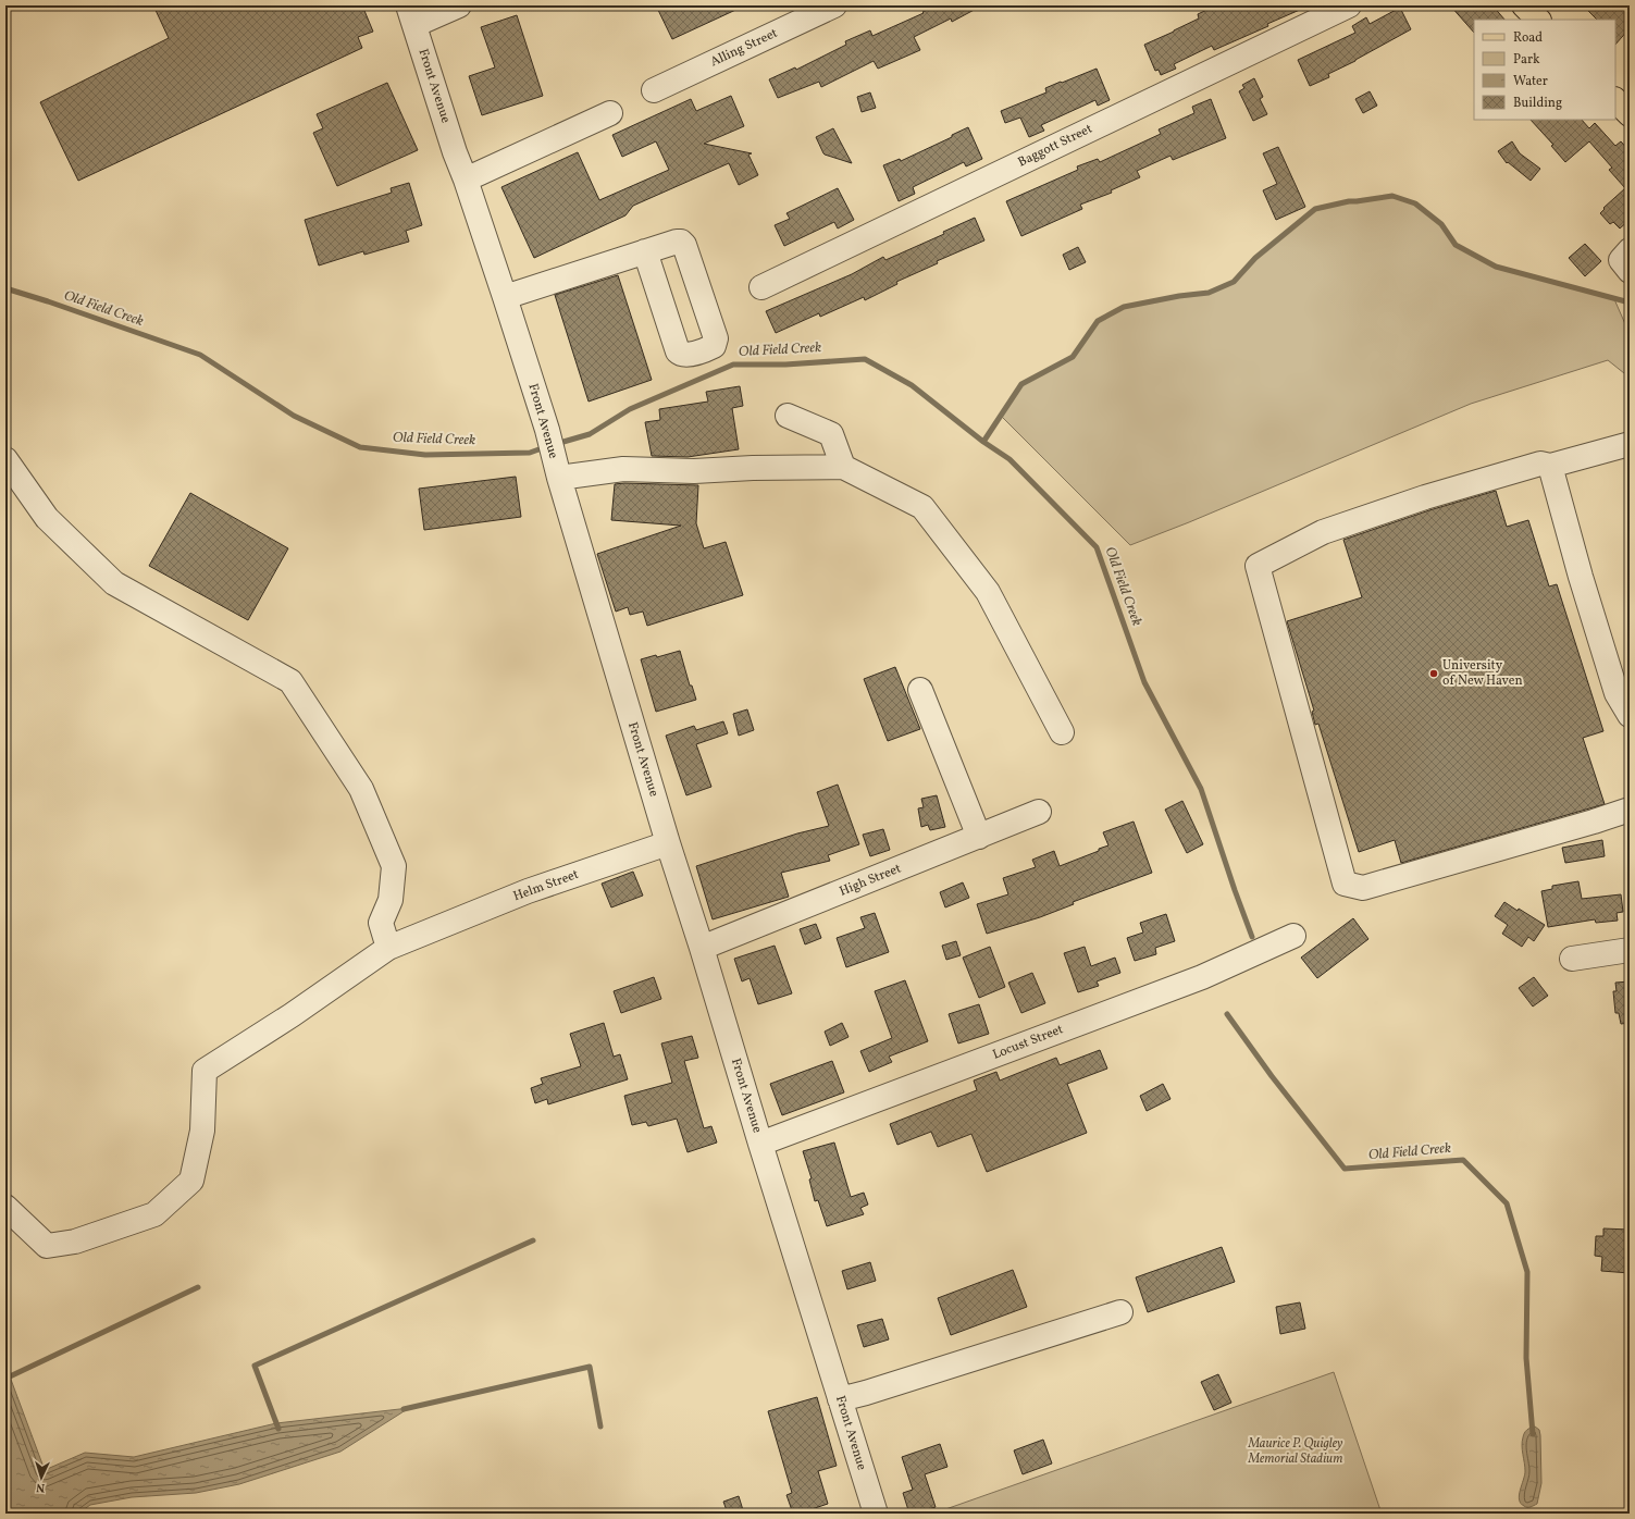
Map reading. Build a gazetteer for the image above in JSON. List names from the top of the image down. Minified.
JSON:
{"streets":{"street":["Alling Street","Front Avenue","Baggott Street","High Street","Helm Street","Locust Street"]},"crossings":[["Front Avenue","High Street"],["Front Avenue","Helm Street"],["Front Avenue","Locust Street"]],"water":["Old Field Creek"],"parks":["Maurice P. Quigley Memorial Stadium"],"places":["University of New Haven"],"legend":["Road","Park","Water","Building"],"north":"bottom"}
